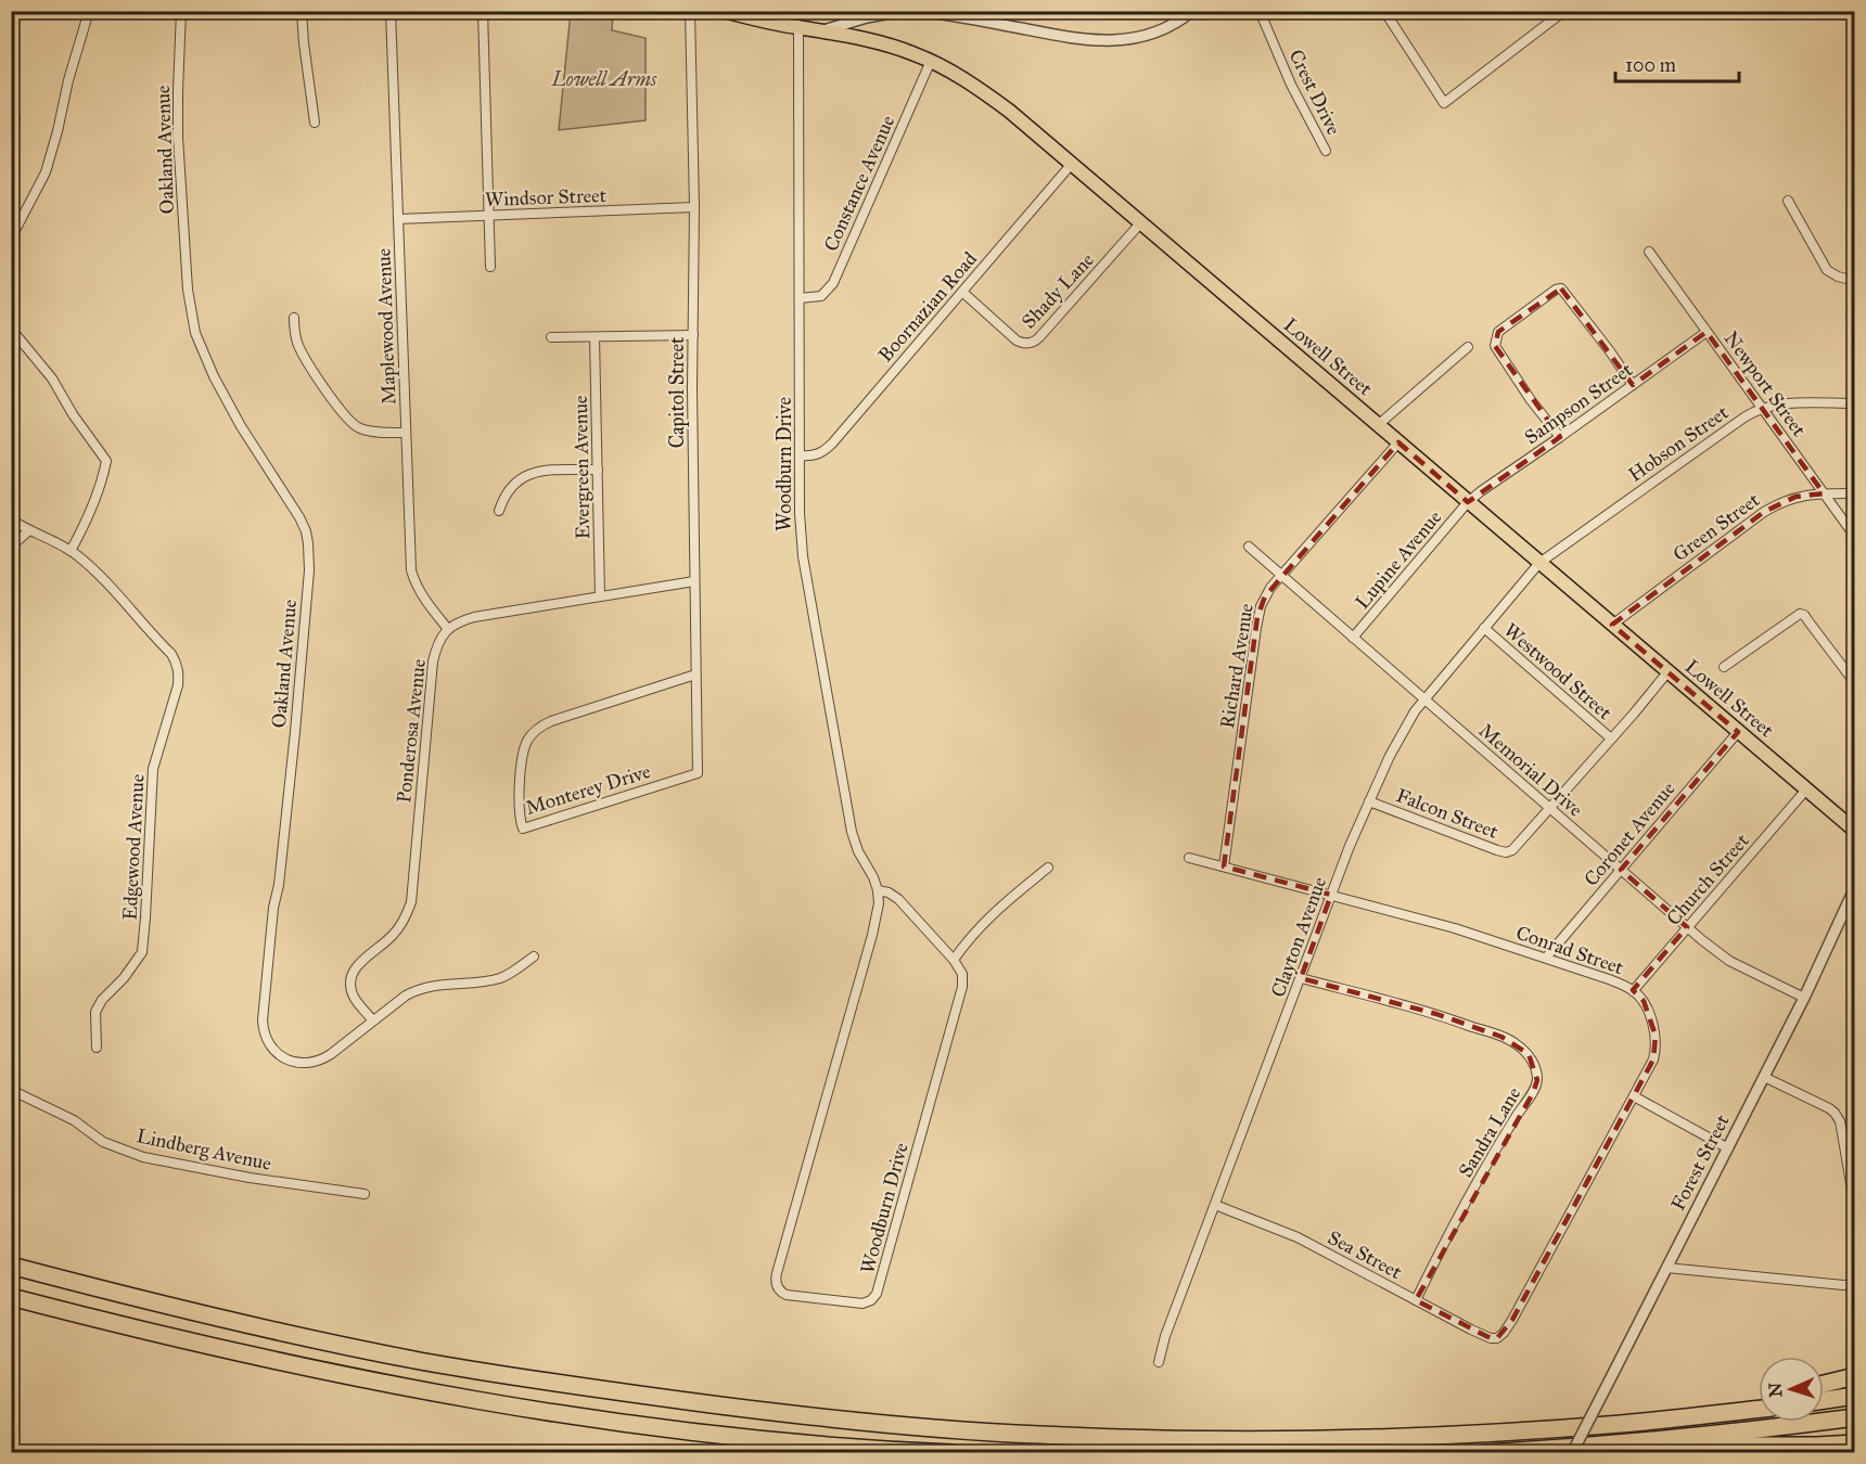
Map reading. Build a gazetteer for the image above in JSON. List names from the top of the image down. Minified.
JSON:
{"streets":{"main road":["Lowell Street"],"street":["Crest Drive","Oakland Avenue","Constance Avenue","Windsor Street","Shady Lane","Boornazian Road","Maplewood Avenue","Newport Street","Capitol Street","Sampson Street","Hobson Street","Woodburn Drive","Evergreen Avenue","Green Street","Lupine Avenue","Richard Avenue","Westwood Street","Ponderosa Avenue","Memorial Drive","Monterey Drive","Falcon Street","Coronet Avenue","Edgewood Avenue","Church Street","Clayton Avenue","Conrad Street","Sandra Lane","Lindberg Avenue","Forest Street","Sea Street"]},"crossings":[["Oakland Avenue","Ponderosa Avenue"],["Constance Avenue","Lowell Street"],["Constance Avenue","Woodburn Drive"],["Windsor Street","Maplewood Avenue"],["Windsor Street","Capitol Street"],["Shady Lane","Boornazian Road"],["Shady Lane","Lowell Street"],["Boornazian Road","Lowell Street"],["Boornazian Road","Woodburn Drive"],["Maplewood Avenue","Ponderosa Avenue"],["Lowell Street","Sampson Street"],["Lowell Street","Hobson Street"],["Lowell Street","Woodburn Drive"],["Lowell Street","Green Street"],["Lowell Street","Lupine Avenue"],["Lowell Street","Richard Avenue"],["Lowell Street","Falcon Street"],["Lowell Street","Coronet Avenue"],["Lowell Street","Church Street"],["Lowell Street","Clayton Avenue"],["Newport Street","Sampson Street"],["Newport Street","Hobson Street"],["Newport Street","Green Street"],["Capitol Street","Monterey Drive"],["Sampson Street","Lupine Avenue"],["Hobson Street","Clayton Avenue"],["Lupine Avenue","Memorial Drive"],["Richard Avenue","Memorial Drive"],["Richard Avenue","Conrad Street"],["Westwood Street","Falcon Street"],["Westwood Street","Clayton Avenue"],["Memorial Drive","Falcon Street"],["Memorial Drive","Coronet Avenue"],["Memorial Drive","Church Street"],["Memorial Drive","Clayton Avenue"],["Memorial Drive","Forest Street"],["Falcon Street","Clayton Avenue"],["Coronet Avenue","Conrad Street"],["Church Street","Conrad Street"],["Clayton Avenue","Conrad Street"],["Clayton Avenue","Sandra Lane"],["Clayton Avenue","Sea Street"],["Conrad Street","Sea Street"],["Sandra Lane","Sea Street"]],"parks":["Lowell Arms"],"scale_bar":"100 m","north":"left"}
